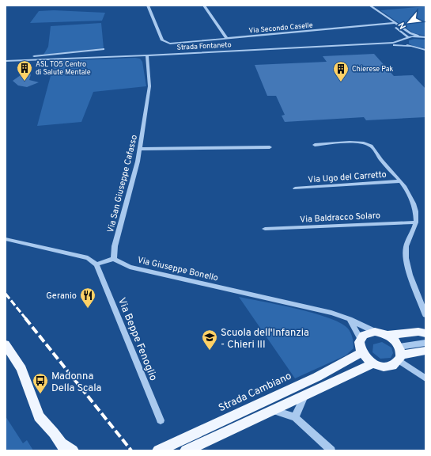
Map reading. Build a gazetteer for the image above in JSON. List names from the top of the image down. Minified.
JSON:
{"streets":{"main road":["Strada Cambiano"],"street":["Via Secondo Caselle","Strada Fontaneto","Via Ugo del Carretto","Via San Giuseppe Cafasso","Via Baldracco Solaro","Via Giuseppe Bonello","Via Beppe Fenoglio"]},"crossings":[["Strada Fontaneto","Via San Giuseppe Cafasso"],["Via San Giuseppe Cafasso","Via Giuseppe Bonello"],["Via Giuseppe Bonello","Strada Cambiano"]],"places":{"building":["ASL TO5 Centro di Salute Mentale","Chierese Pak"],"restaurant":["Geranio"],"school or university":["Scuola dell'Infanzia - Chieri III"],"bus stop":["Madonna Della Scala"]},"north":"bottom left"}
